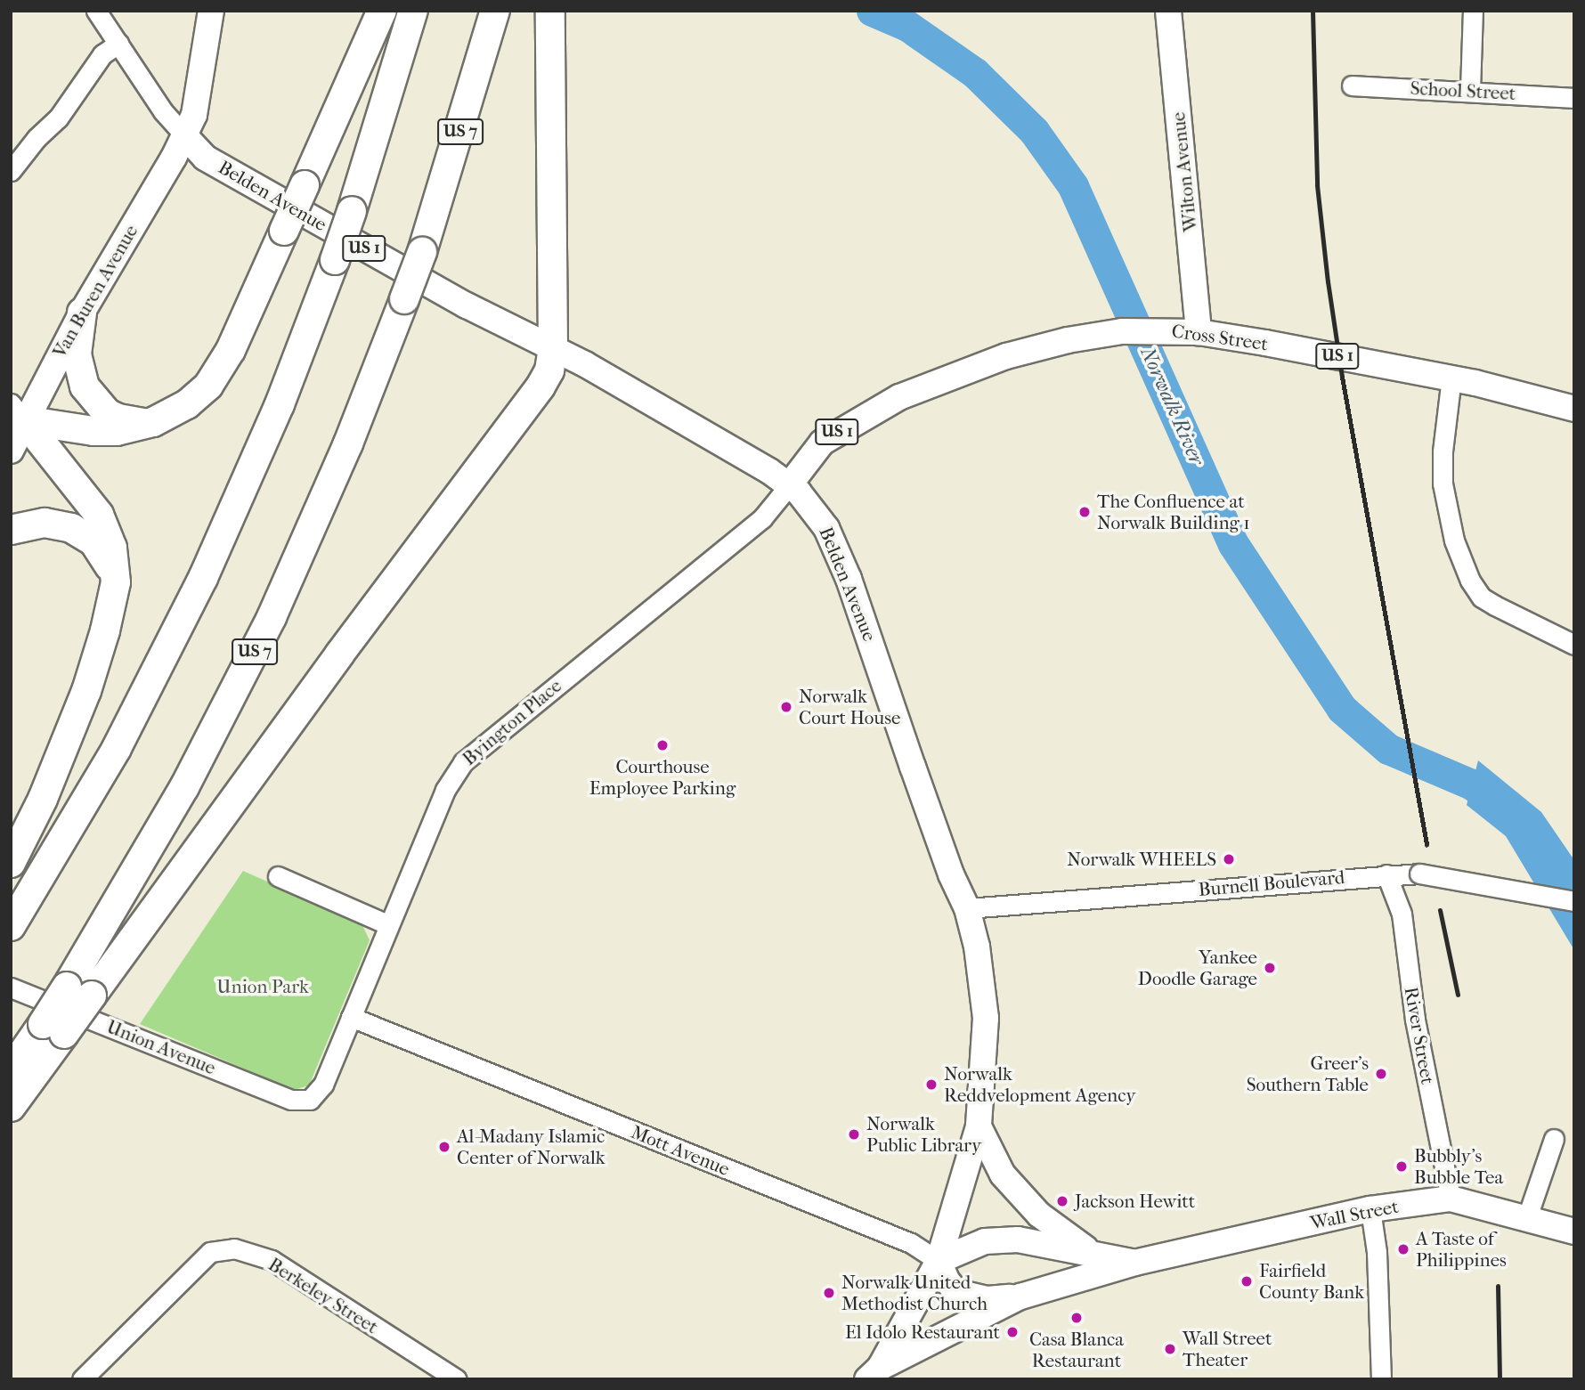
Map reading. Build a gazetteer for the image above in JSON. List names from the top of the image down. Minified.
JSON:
{"streets":{"highway":["US 7"],"main road":["Wilton Avenue","Belden Avenue","US 1","Van Buren Avenue","Cross Street","Wall Street"],"street":["School Street","Byington Place","Burnell Boulevard","River Street","Union Avenue","Mott Avenue","Berkeley Street"]},"crossings":[["Wilton Avenue","Cross Street"],["Belden Avenue","Van Buren Avenue"],["Belden Avenue","Cross Street"],["Belden Avenue","Byington Place"],["Belden Avenue","Burnell Boulevard"],["Belden Avenue","Mott Avenue"],["Belden Avenue","Wall Street"],["Cross Street","Byington Place"],["Byington Place","Union Avenue"],["Byington Place","Mott Avenue"],["Burnell Boulevard","River Street"],["River Street","Wall Street"],["Mott Avenue","Wall Street"]],"water":["Norwalk River"],"parks":["Union Park"],"places":["The Confluence at Norwalk Building 1","Norwalk Court House","Courthouse Employee Parking","Norwalk WHEELS","Yankee Doodle Garage","Greer’s Southern Table","Norwalk Reddvelopment Agency","Norwalk Public Library","Al-Madany Islamic Center of Norwalk","Bubbly's Bubble Tea","Jackson Hewitt","A Taste of Philippines","Fairfield County Bank","Norwalk United Methodist Church","Casa Blanca Restaurant","El Idolo Restaurant","Wall Street Theater"]}
